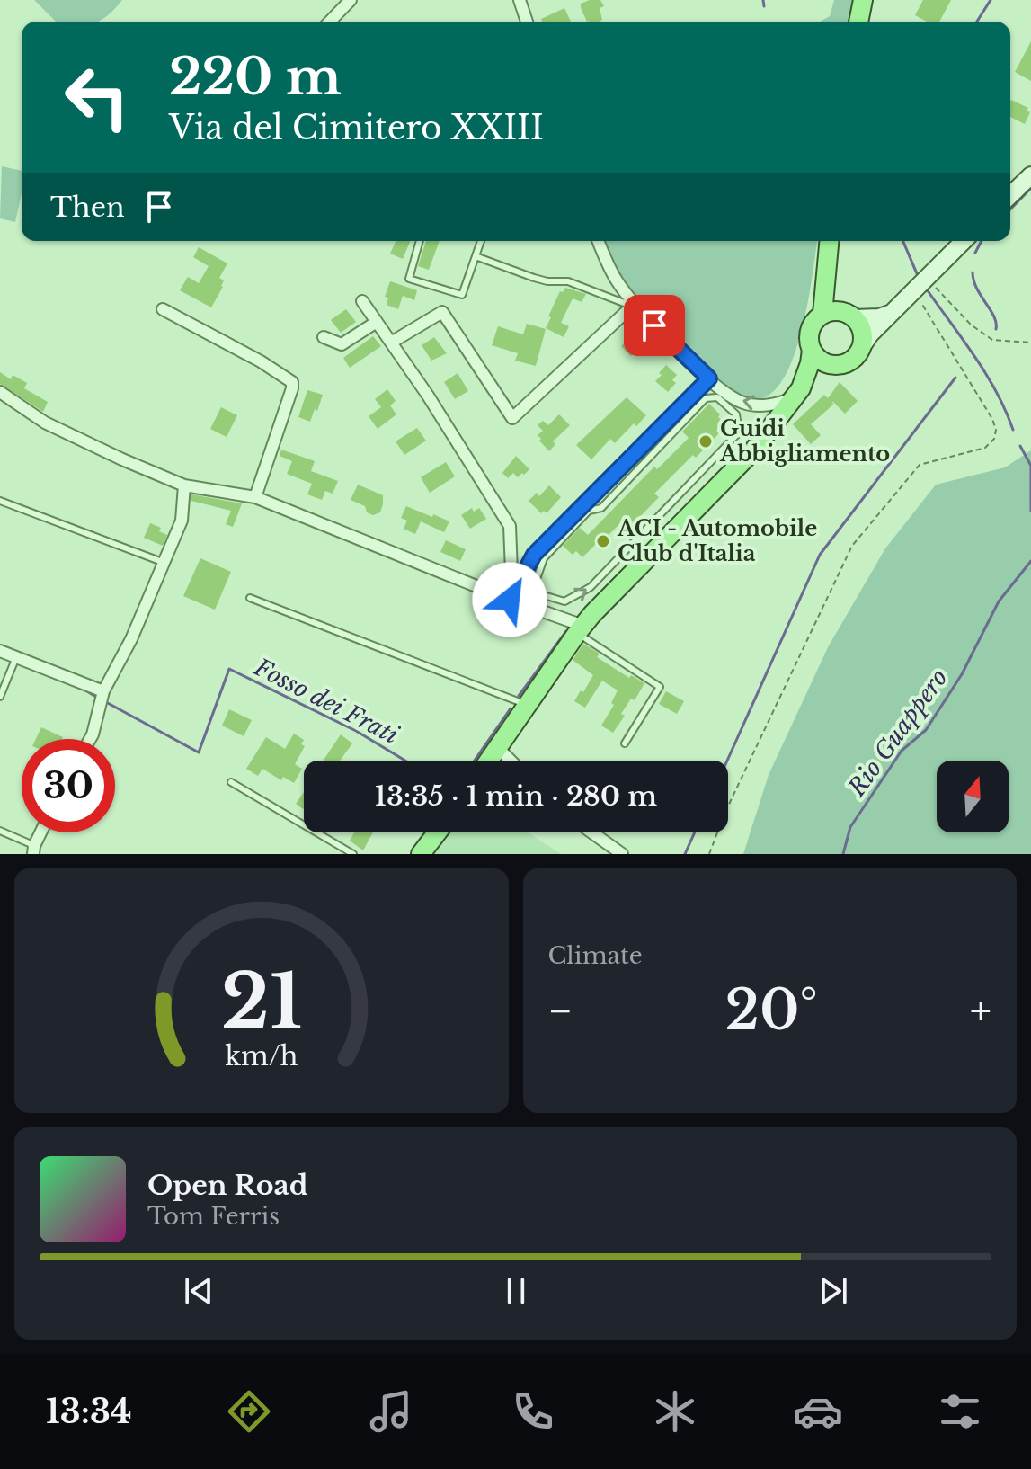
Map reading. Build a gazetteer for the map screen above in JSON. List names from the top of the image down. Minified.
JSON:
{"water":["Fosso dei Frati","Rio Guappero"],"places":["Guidi Abbigliamento","ACI - Automobile Club d'Italia"],"north":"top","page":{"turn":["220 m","Via del Cimitero XXIII"],"then":"Then","limit":"30","trip":"13:35 · 1 min · 280 m","tile":"Climate","heat":["−","20°","+"],"song":["Open Road","Tom Ferris"],"tabs":"13:34","gauge":["21","km/h"]}}
